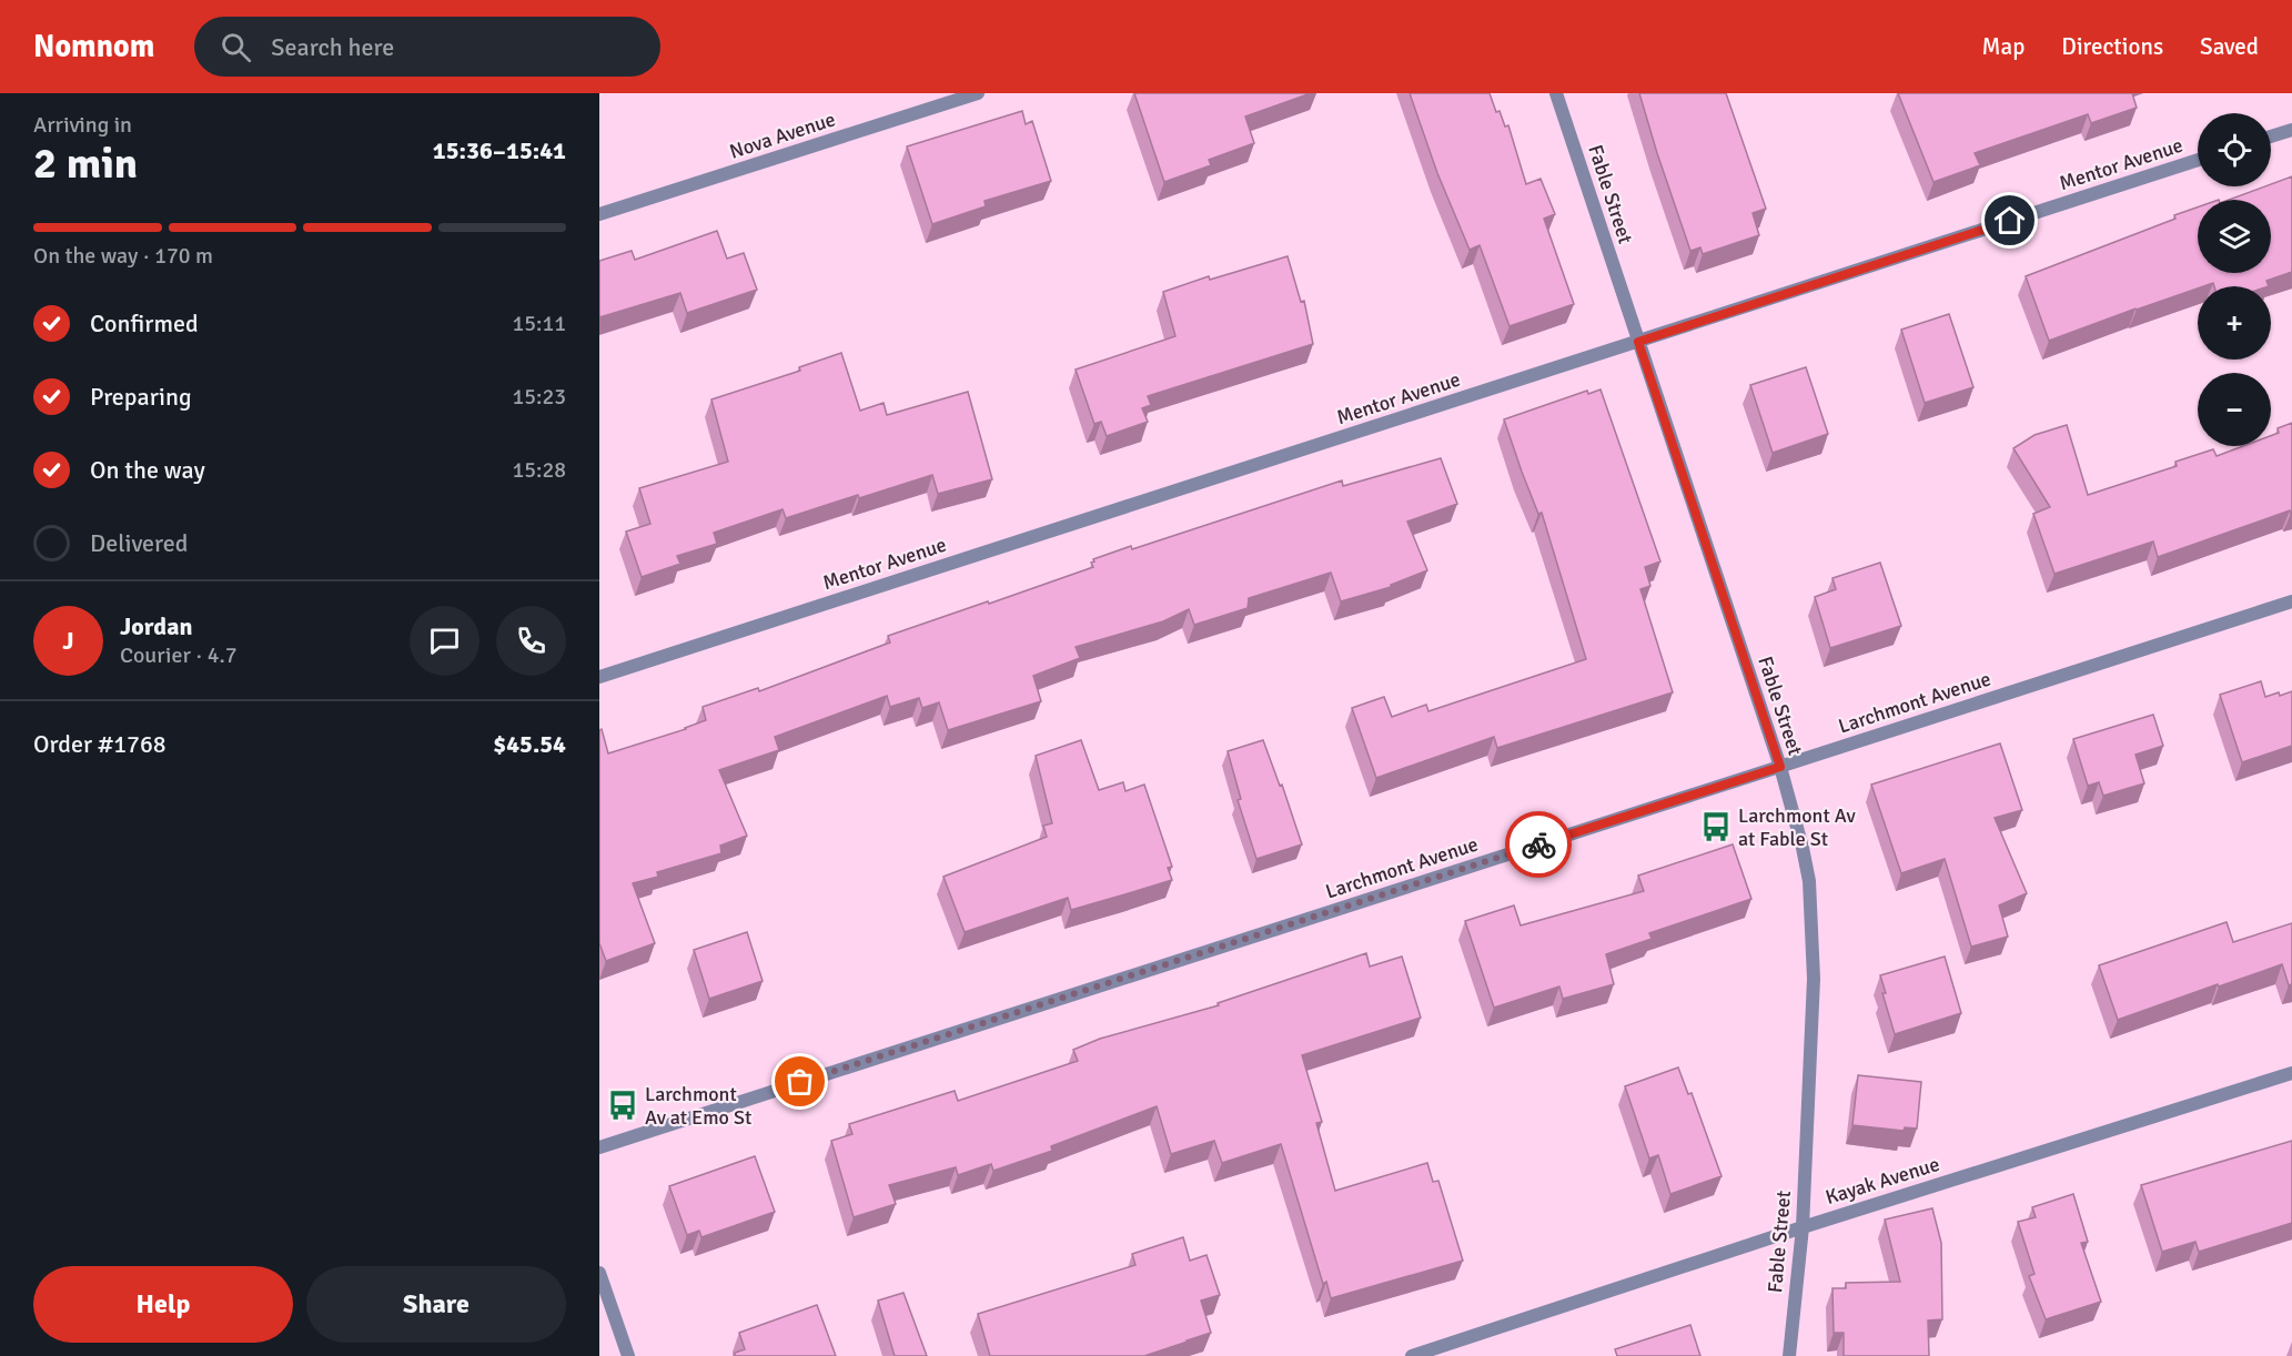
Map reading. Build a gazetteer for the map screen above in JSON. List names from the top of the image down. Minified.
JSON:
{"streets":{"street":["Nova Avenue","Mentor Avenue","Fable Street","Larchmont Avenue","Kayak Avenue"]},"crossings":[["Mentor Avenue","Fable Street"],["Fable Street","Larchmont Avenue"],["Fable Street","Kayak Avenue"]],"places":{"bus stop":["Larchmont Av at Fable St","Larchmont Av at Emo St"]},"page":{"header":"Nomnom","search":"Search here","nav":["Map","Directions","Saved"],"heading":["2 min","Arriving in","15:36–15:41"],"panel":["Jordan","Courier · 4.7","Order #1768","$45.54"],"map_buttons":["+","−"],"bar":"On the way · 170 m","list":[["Confirmed","15:11"],["Preparing","15:23"],["On the way","15:28"],"Delivered"],"round":"J","buttons":["Help","Share"]}}
